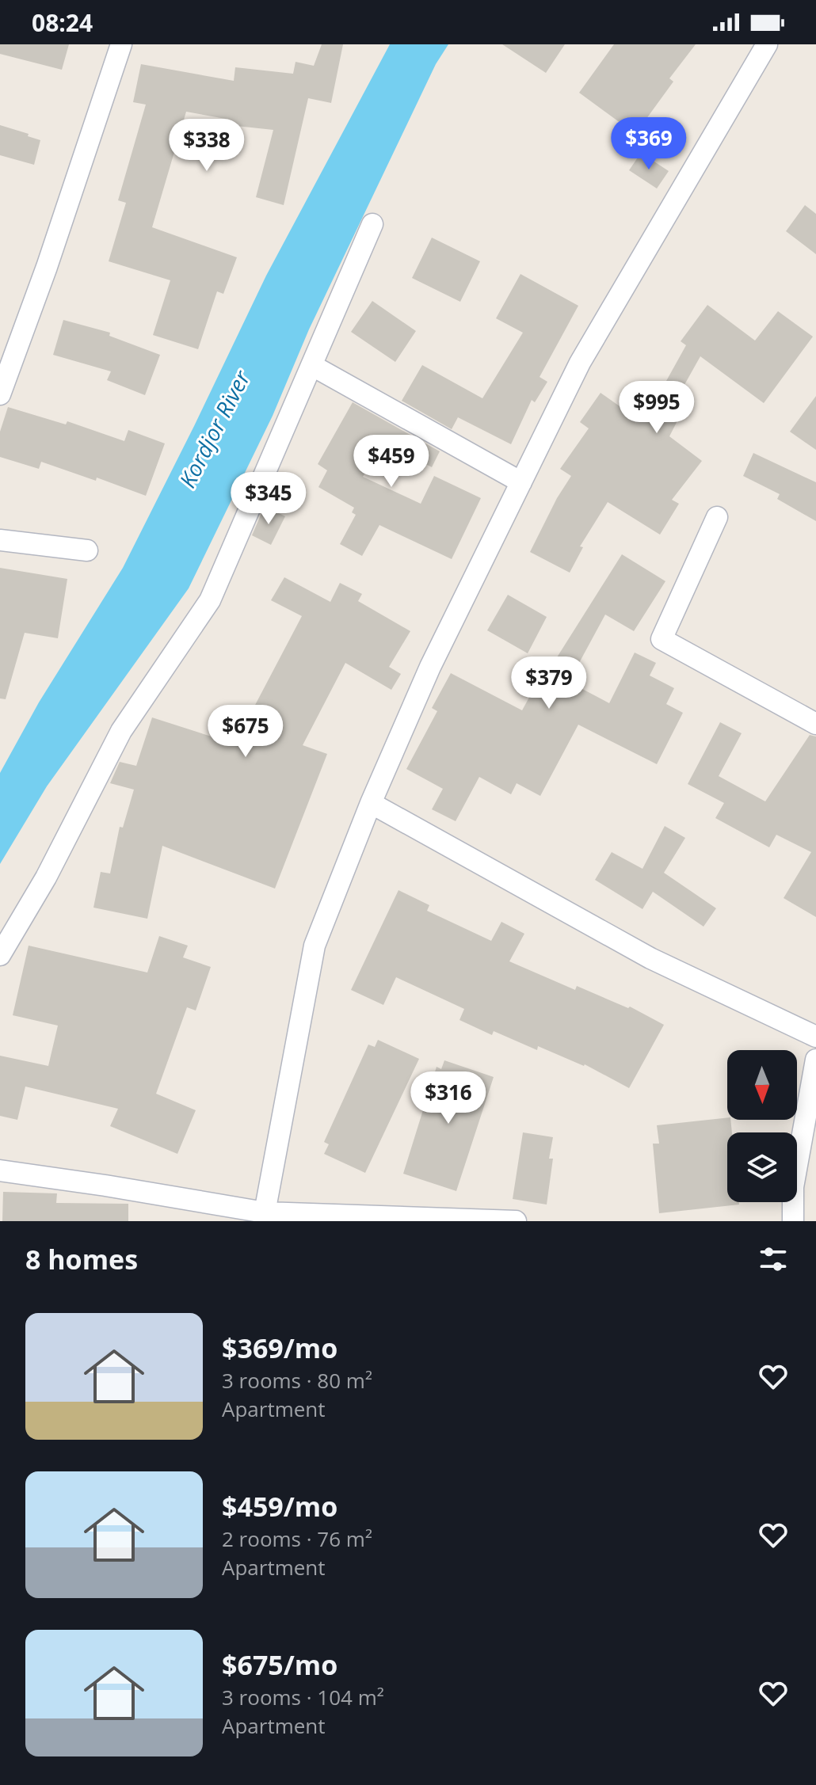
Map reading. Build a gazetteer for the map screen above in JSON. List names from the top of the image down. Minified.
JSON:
{"water":["Kordjor River"],"north":"bottom","page":{"status":"08:24","price":["$369","$338","$995","$459","$345","$379","$675","$316"],"heading":"8 homes","list":[{"name":"$369/mo","note":"3 rooms · 80 m² · Apartment"},{"name":"$459/mo","note":"2 rooms · 76 m² · Apartment"},{"name":"$675/mo","note":"3 rooms · 104 m² · Apartment"}]}}
